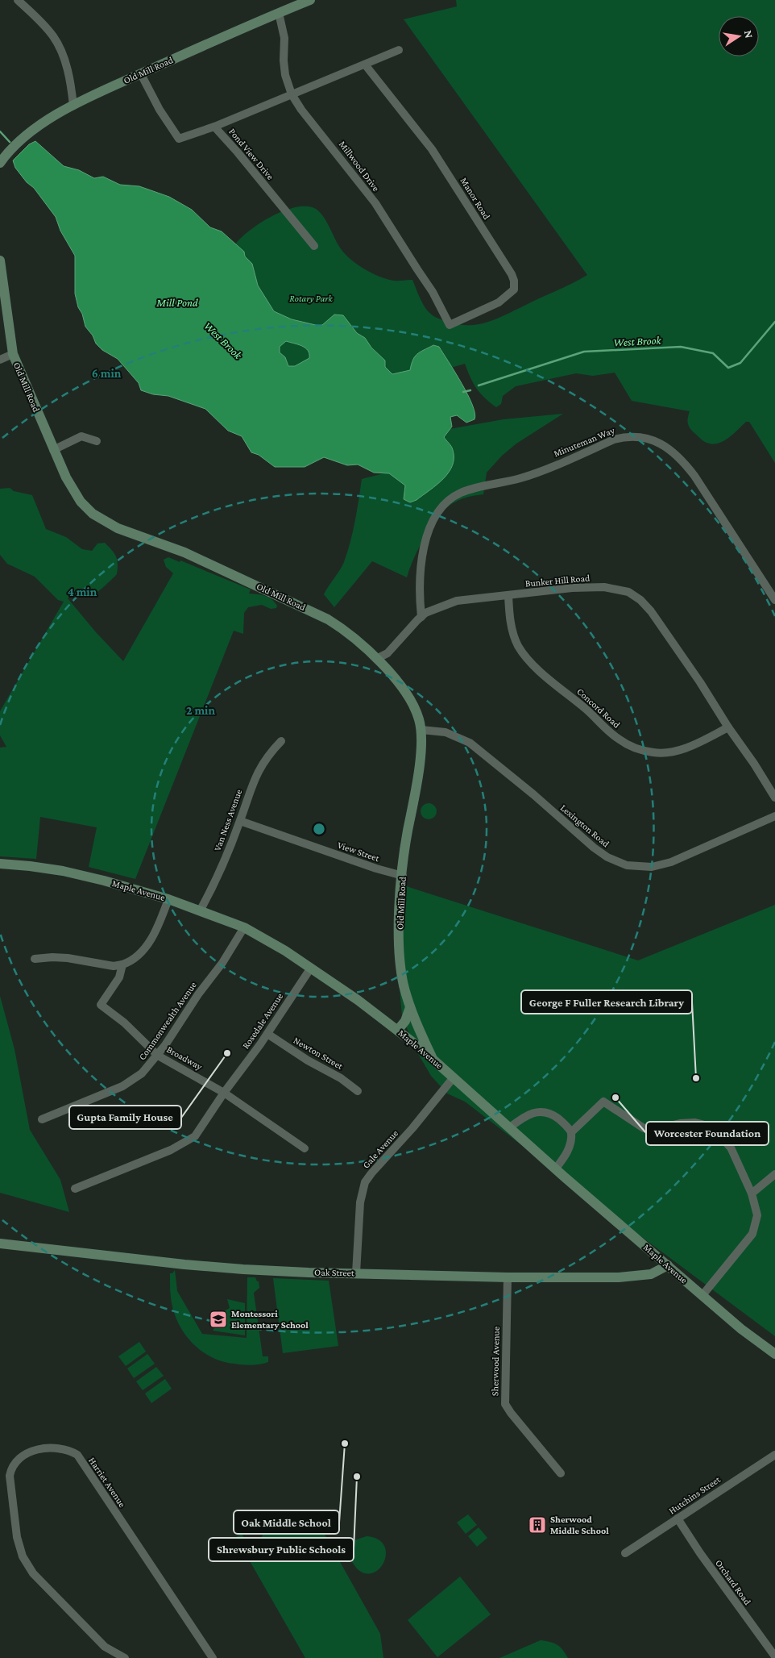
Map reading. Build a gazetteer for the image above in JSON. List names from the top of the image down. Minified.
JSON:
{"streets":{"street":["Old Mill Road","Pond View Drive","Millwood Drive","Manor Road","Minuteman Way","Bunker Hill Road","Concord Road","Van Ness Avenue","Lexington Road","View Street","Maple Avenue","Commonwealth Avenue","Rosedale Avenue","Newton Street","Broadway","Gale Avenue","Oak Street","Sherwood Avenue","Harriet Avenue","Hutchins Street","Orchard Road"]},"crossings":[["Old Mill Road","Pond View Drive"],["Old Mill Road","Millwood Drive"],["Old Mill Road","Bunker Hill Road"],["Old Mill Road","Lexington Road"],["Old Mill Road","View Street"],["Old Mill Road","Maple Avenue"],["Millwood Drive","Manor Road"],["Minuteman Way","Bunker Hill Road"],["Bunker Hill Road","Concord Road"],["Van Ness Avenue","View Street"],["Van Ness Avenue","Maple Avenue"],["Maple Avenue","Commonwealth Avenue"],["Maple Avenue","Rosedale Avenue"],["Maple Avenue","Gale Avenue"],["Maple Avenue","Oak Street"],["Commonwealth Avenue","Broadway"],["Rosedale Avenue","Newton Street"],["Rosedale Avenue","Broadway"],["Gale Avenue","Oak Street"],["Oak Street","Sherwood Avenue"],["Hutchins Street","Orchard Road"]],"water":["Mill Pond","West Brook"],"parks":["Rotary Park"],"places":{"other":["Gupta Family House","George F Fuller Research Library","Worcester Foundation","Oak Middle School","Shrewsbury Public Schools"],"school or university":["Montessori Elementary School"],"building":["Sherwood Middle School"]},"north":"right","rings":["6 min","4 min","2 min"]}
